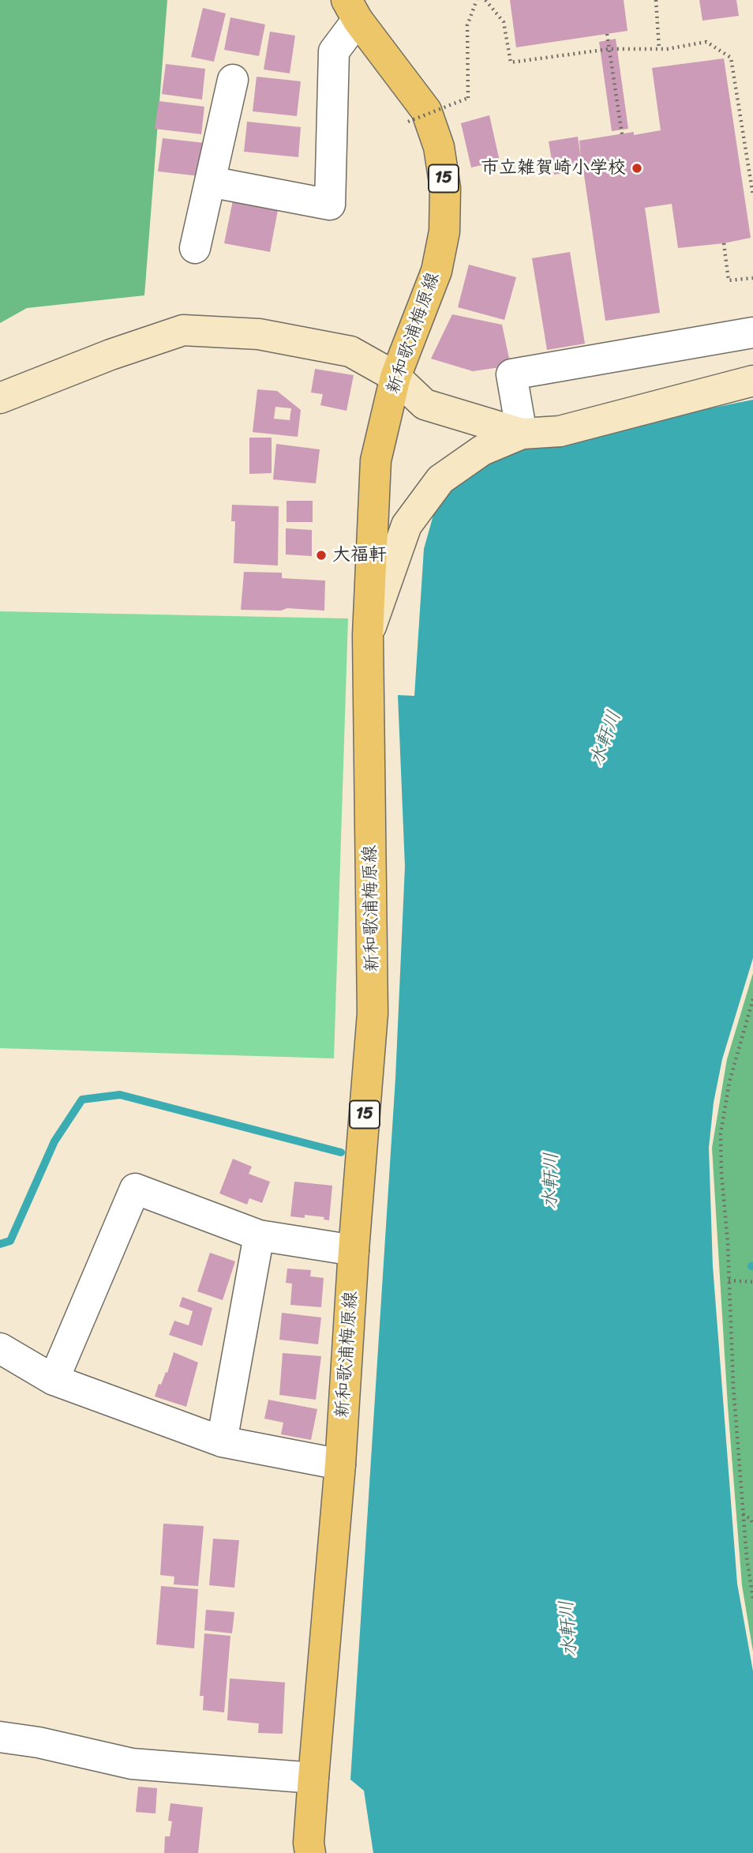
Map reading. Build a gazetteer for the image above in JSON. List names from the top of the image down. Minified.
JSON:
{"streets":{"main road":["15","新和歌浦梅原線"]},"water":["水軒川"],"places":["市立雑賀崎小学校","大福軒"]}
